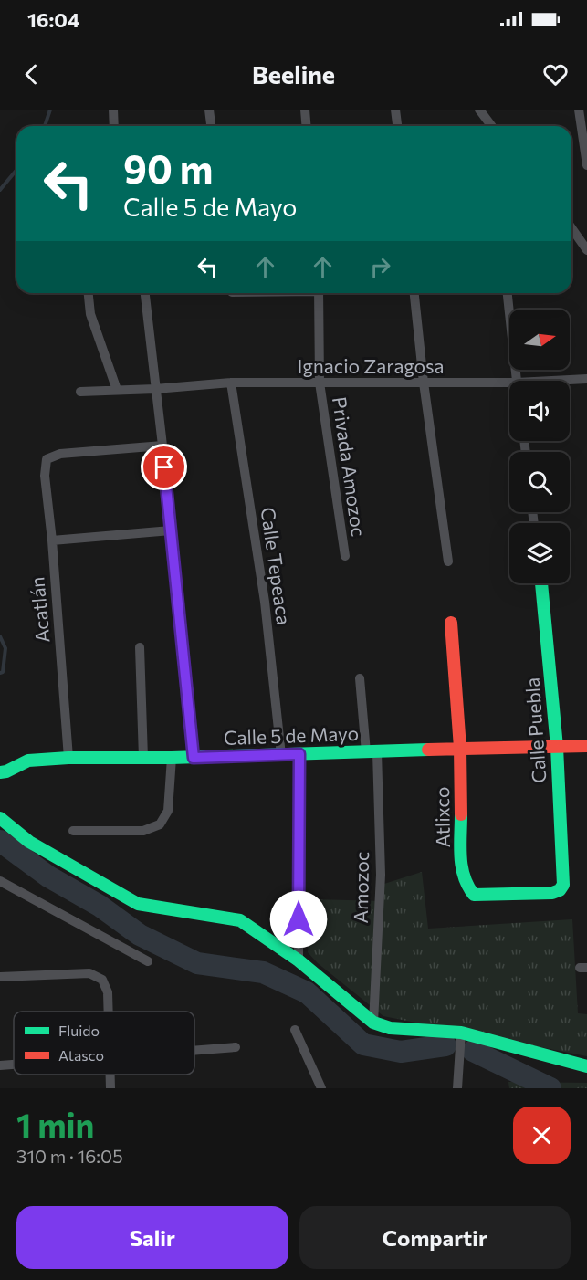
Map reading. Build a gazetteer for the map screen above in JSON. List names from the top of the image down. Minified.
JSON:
{"streets":{"street":["Ignacio Zaragosa","Privada Amozoc","Calle Tepeaca","Acatlán","Calle Puebla","Calle 5 de Mayo","Atlixco","Amozoc"]},"crossings":[["Ignacio Zaragosa","Privada Amozoc"],["Ignacio Zaragosa","Calle Tepeaca"],["Calle Tepeaca","Calle 5 de Mayo"],["Acatlán","Calle 5 de Mayo"],["Calle Puebla","Calle 5 de Mayo"],["Calle Puebla","Atlixco"],["Calle 5 de Mayo","Atlixco"],["Calle 5 de Mayo","Amozoc"]],"legend":["Fluido","Atasco"],"north":"right","page":{"status":"16:04","header":"Beeline","turn":["90 m","Calle 5 de Mayo"],"heading":["1 min","310 m · 16:05"],"buttons":["Salir","Compartir"]}}
